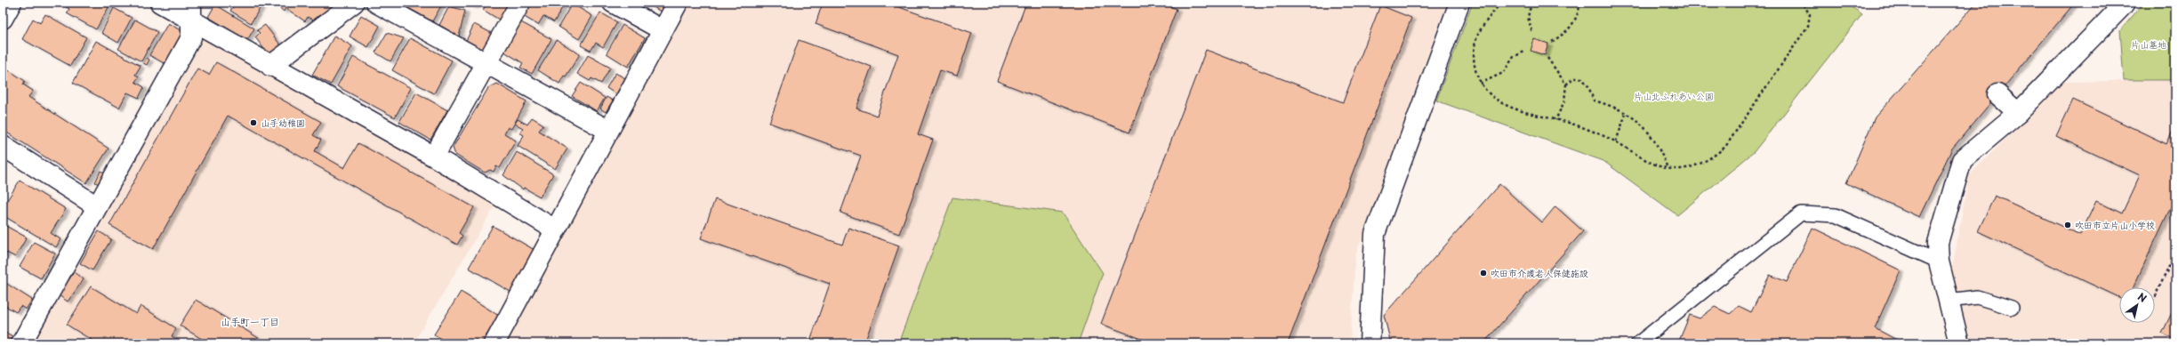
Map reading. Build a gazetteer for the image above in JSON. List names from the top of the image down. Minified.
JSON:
{"districts":["山手町一丁目"],"parks":["片山墓地","片山北ふれあい公園"],"places":["山手幼稚園","吹田市立片山小学校","吹田市介護老人保健施設"],"north":"top right"}
